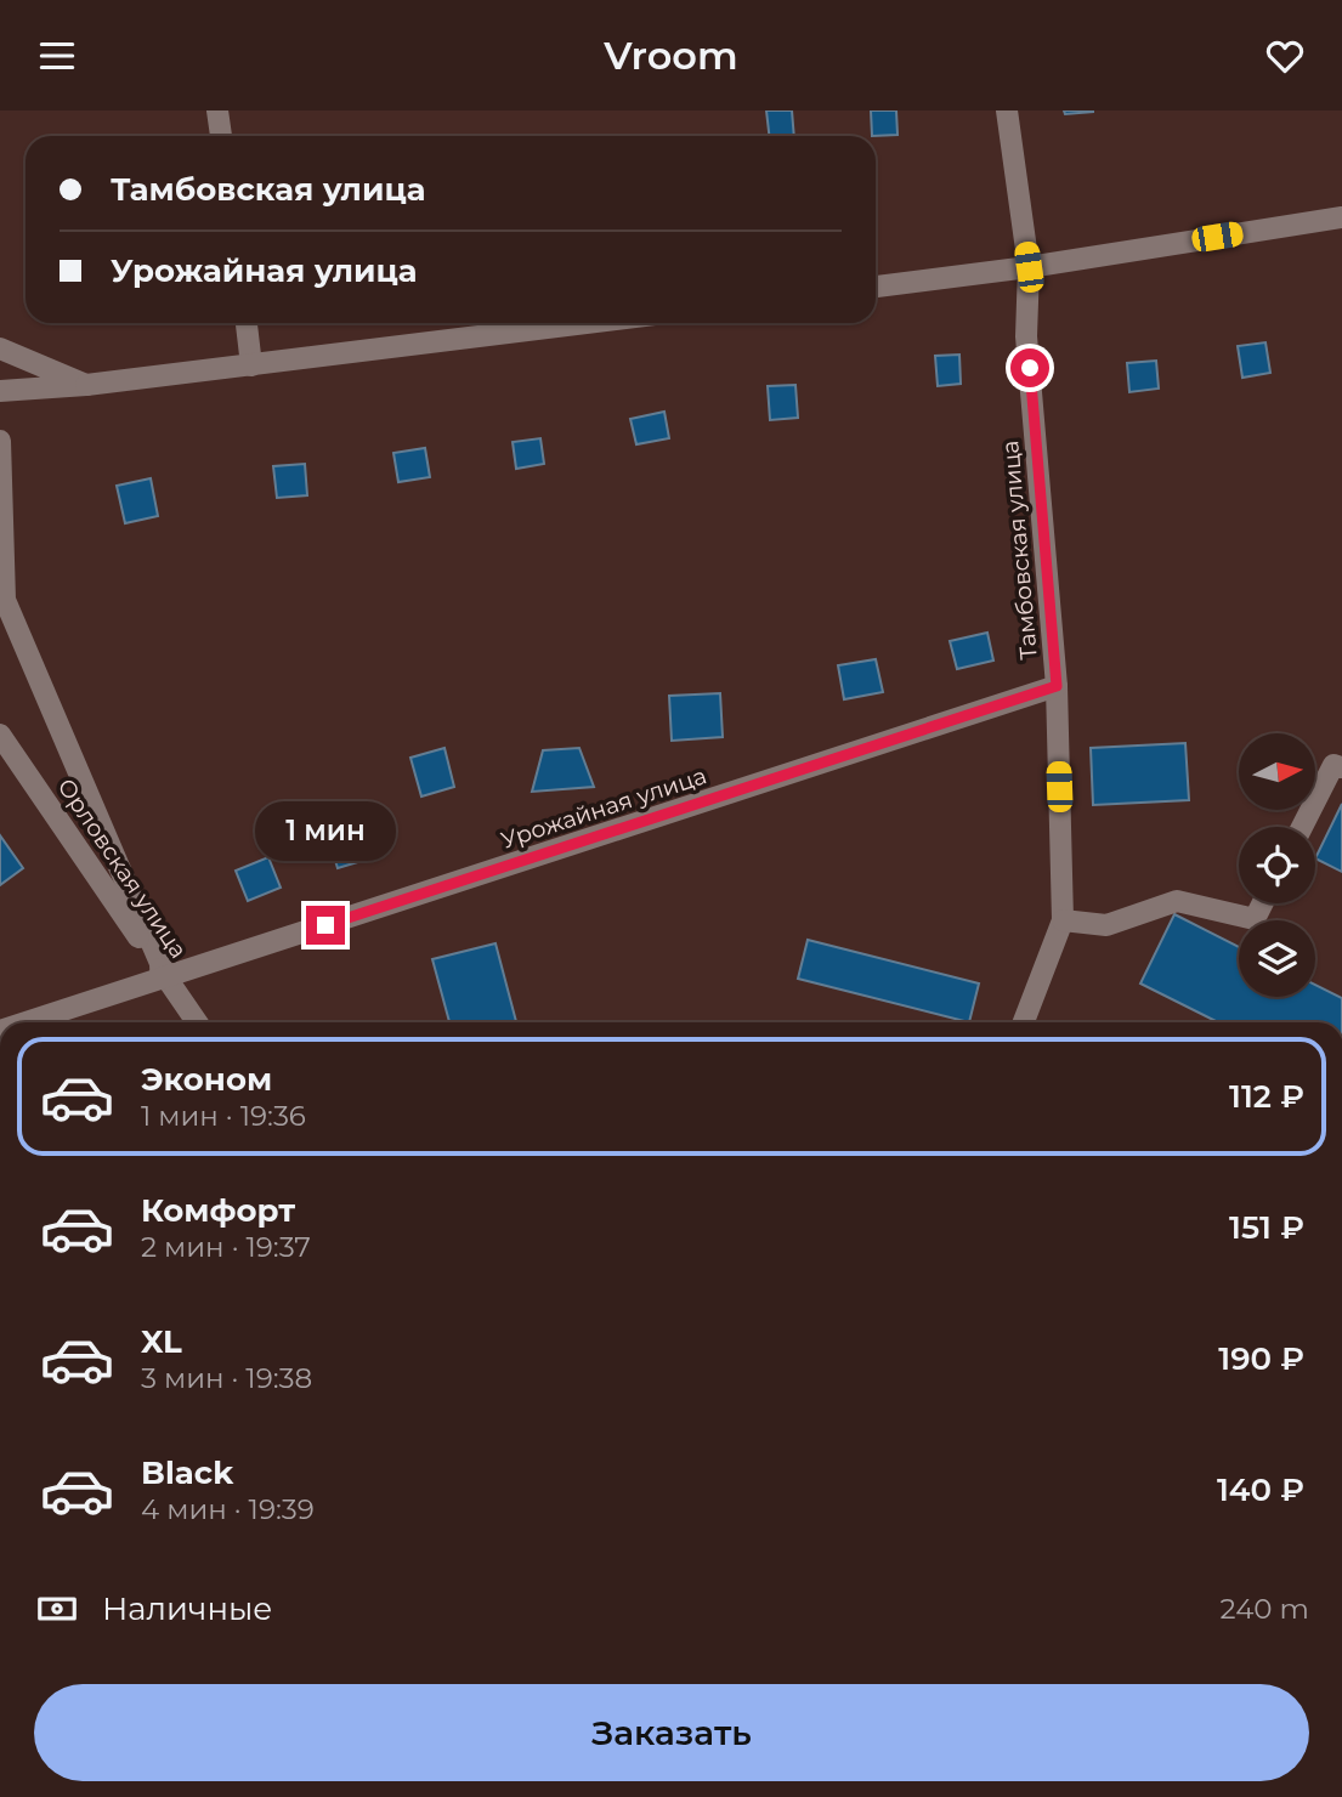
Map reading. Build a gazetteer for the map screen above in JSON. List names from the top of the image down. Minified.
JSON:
{"streets":{"street":["Тамбовская улица","Урожайная улица","Орловская улица"]},"crossings":[["Тамбовская улица","Урожайная улица"],["Урожайная улица","Орловская улица"]],"north":"right","page":{"header":"Vroom","banner":["Тамбовская улица","Урожайная улица"],"bubble":"1 мин","list":[{"name":"Эконом","note":"1 мин · 19:36","value":"112 ₽"},{"name":"Комфорт","note":"2 мин · 19:37","value":"151 ₽"},{"name":"XL","note":"3 мин · 19:38","value":"190 ₽"},{"name":"Black","note":"4 мин · 19:39","value":"140 ₽"}],"pay":["Наличные","240 m"],"buttons":"Заказать"}}
